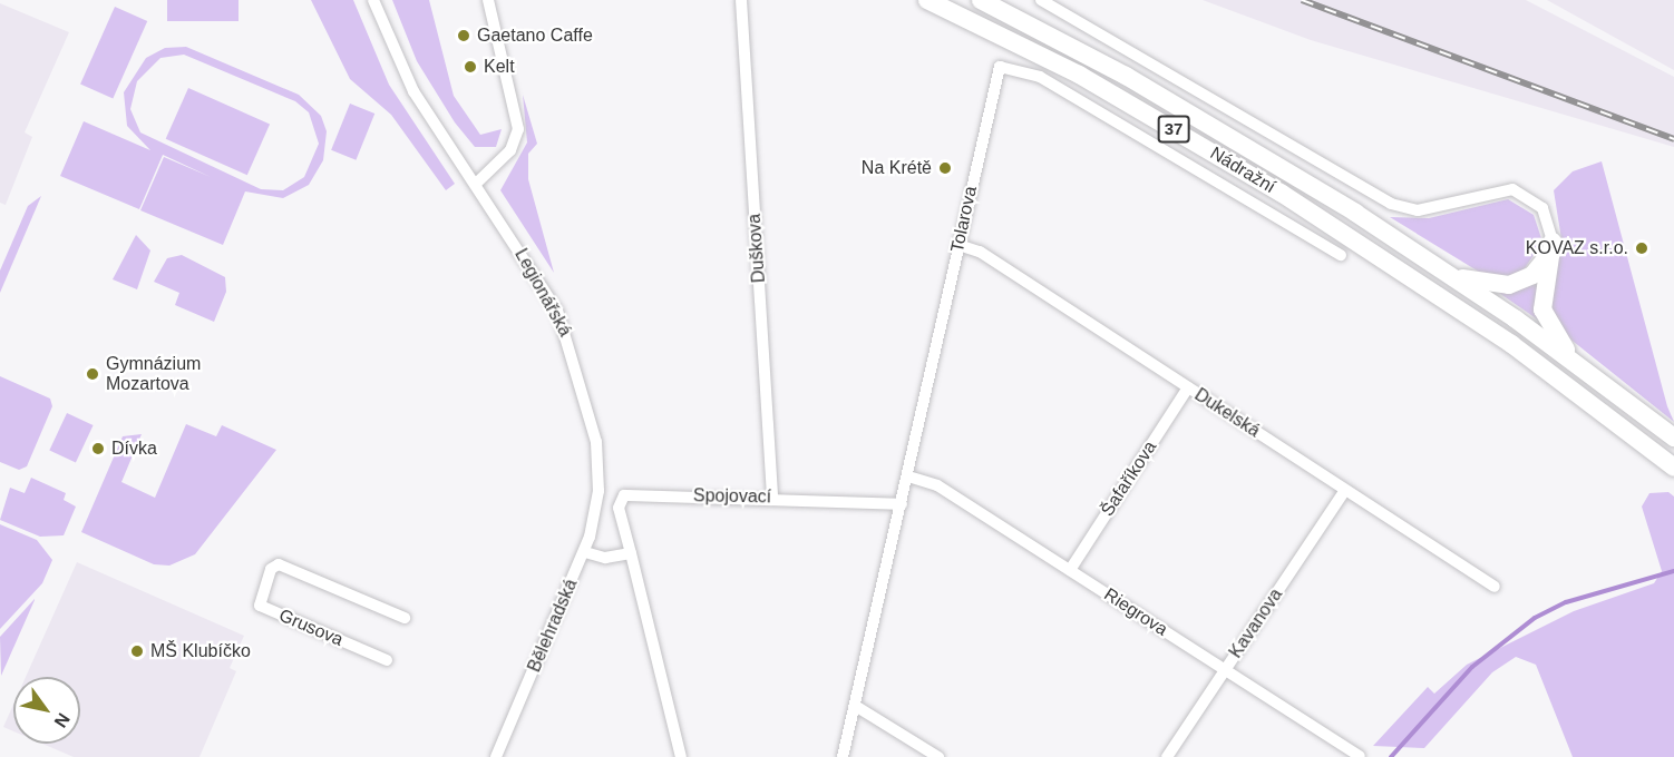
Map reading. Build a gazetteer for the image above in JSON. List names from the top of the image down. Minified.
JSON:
{"streets":{"main road":["37","Nádražní"],"street":["Tolarova","Duškova","Legionářská","Dukelská","Šafaříkova","Spojovací","Riegrova","Kavanova","Bělehradská","Grusova"]},"crossings":[["37","Nádražní"],["Tolarova","Dukelská"],["Tolarova","Spojovací"],["Tolarova","Riegrova"],["Duškova","Spojovací"],["Legionářská","Bělehradská"],["Dukelská","Šafaříkova"],["Dukelská","Kavanova"],["Šafaříkova","Riegrova"],["Riegrova","Kavanova"]],"places":["Gaetano Caffe","Kelt","Na Krétě","KOVAZ s.r.o.","Gymnázium Mozartova","Dívka","MŠ Klubíčko"],"north":"bottom right"}
